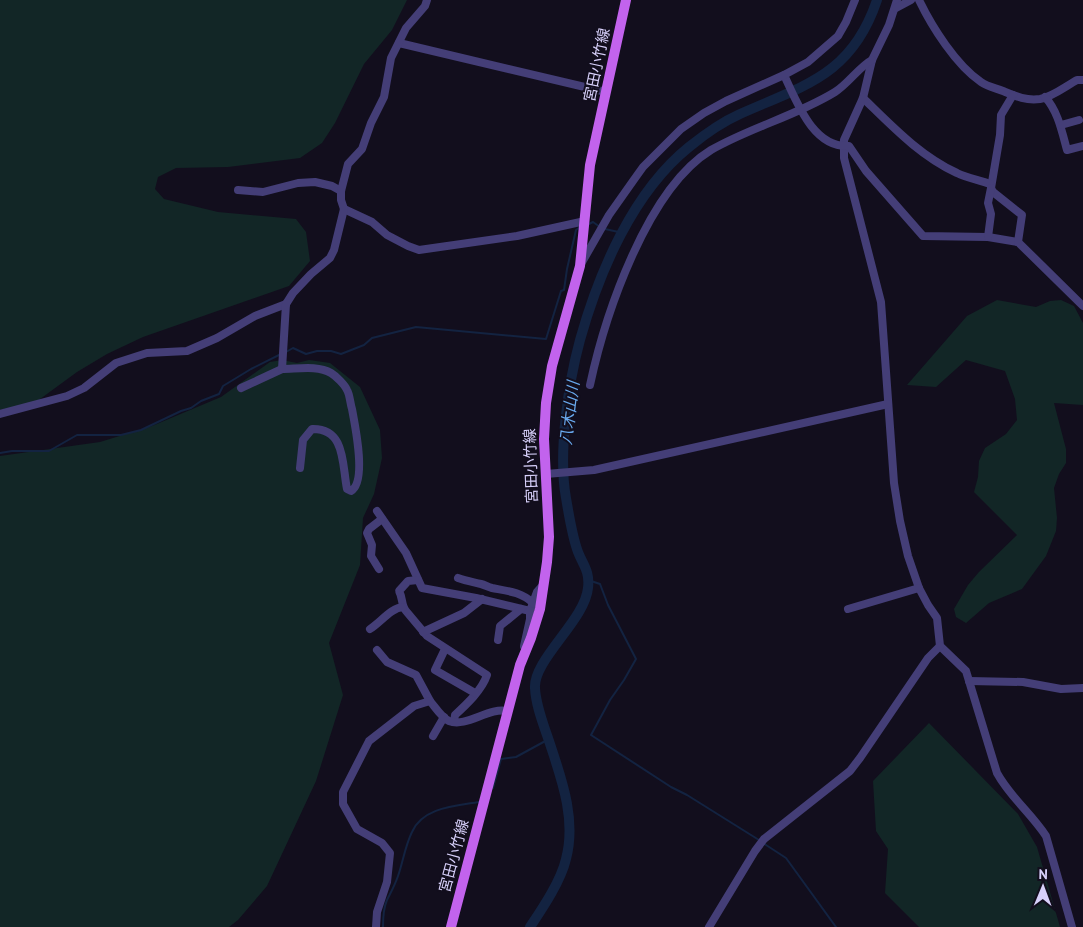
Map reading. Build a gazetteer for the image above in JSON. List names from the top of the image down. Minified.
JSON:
{"streets":{"main road":["宮田小竹線"]},"water":["八木山川"],"north":"top"}
